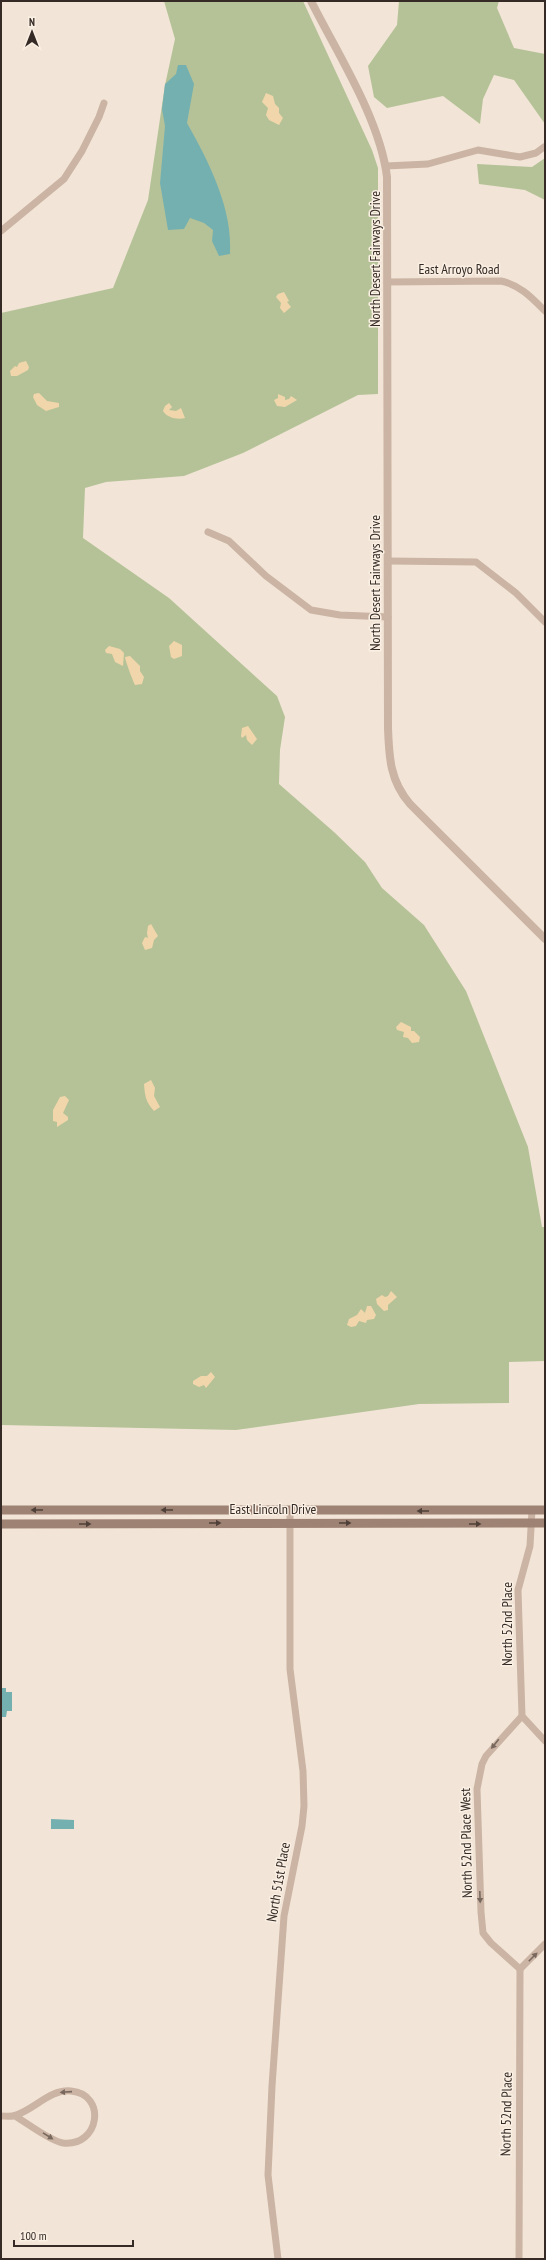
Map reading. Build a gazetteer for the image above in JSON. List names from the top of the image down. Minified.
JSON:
{"streets":{"main road":["East Lincoln Drive"],"street":["North Desert Fairways Drive","East Arroyo Road","North 52nd Place","North 52nd Place West","North 51st Place"]},"crossings":[["North Desert Fairways Drive","East Arroyo Road"],["East Lincoln Drive","North 52nd Place"],["East Lincoln Drive","North 51st Place"],["North 52nd Place","North 52nd Place West"]],"one_way":["North 52nd Place West"],"scale_bar":"100 m","north":"top"}
